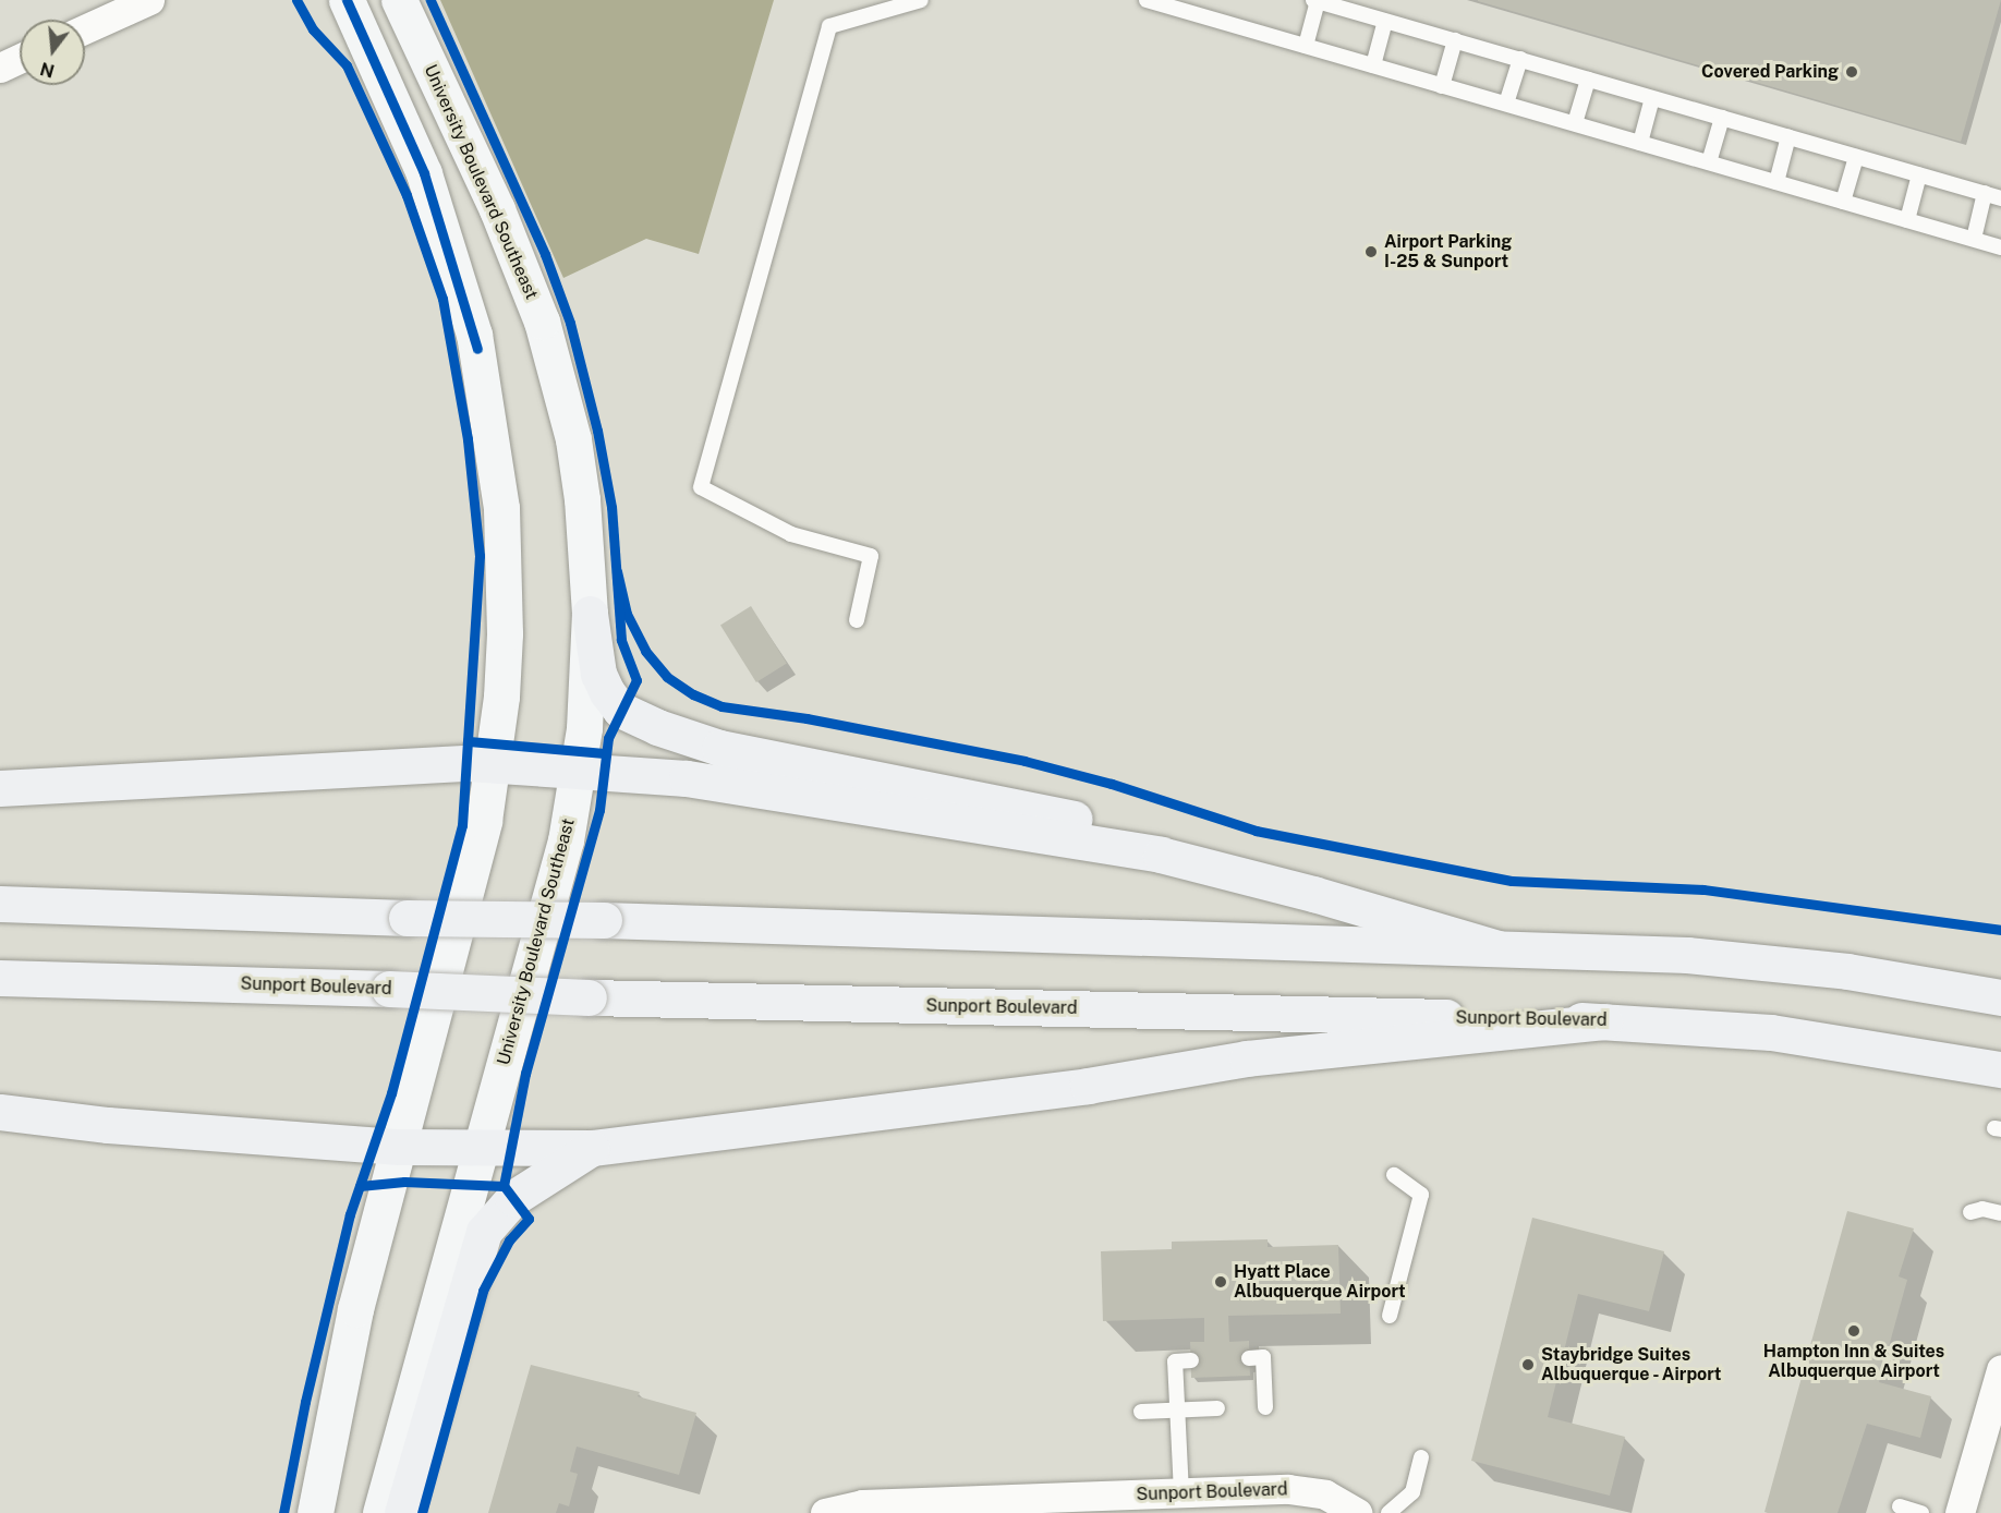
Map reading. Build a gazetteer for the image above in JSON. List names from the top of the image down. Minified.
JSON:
{"streets":{"main road":["University Boulevard Southeast","Sunport Boulevard"]},"places":["Covered Parking","Airport Parking I-25 & Sunport","Hyatt Place Albuquerque Airport","Hampton Inn & Suites Albuquerque Airport","Staybridge Suites Albuquerque - Airport"],"north":"bottom"}
